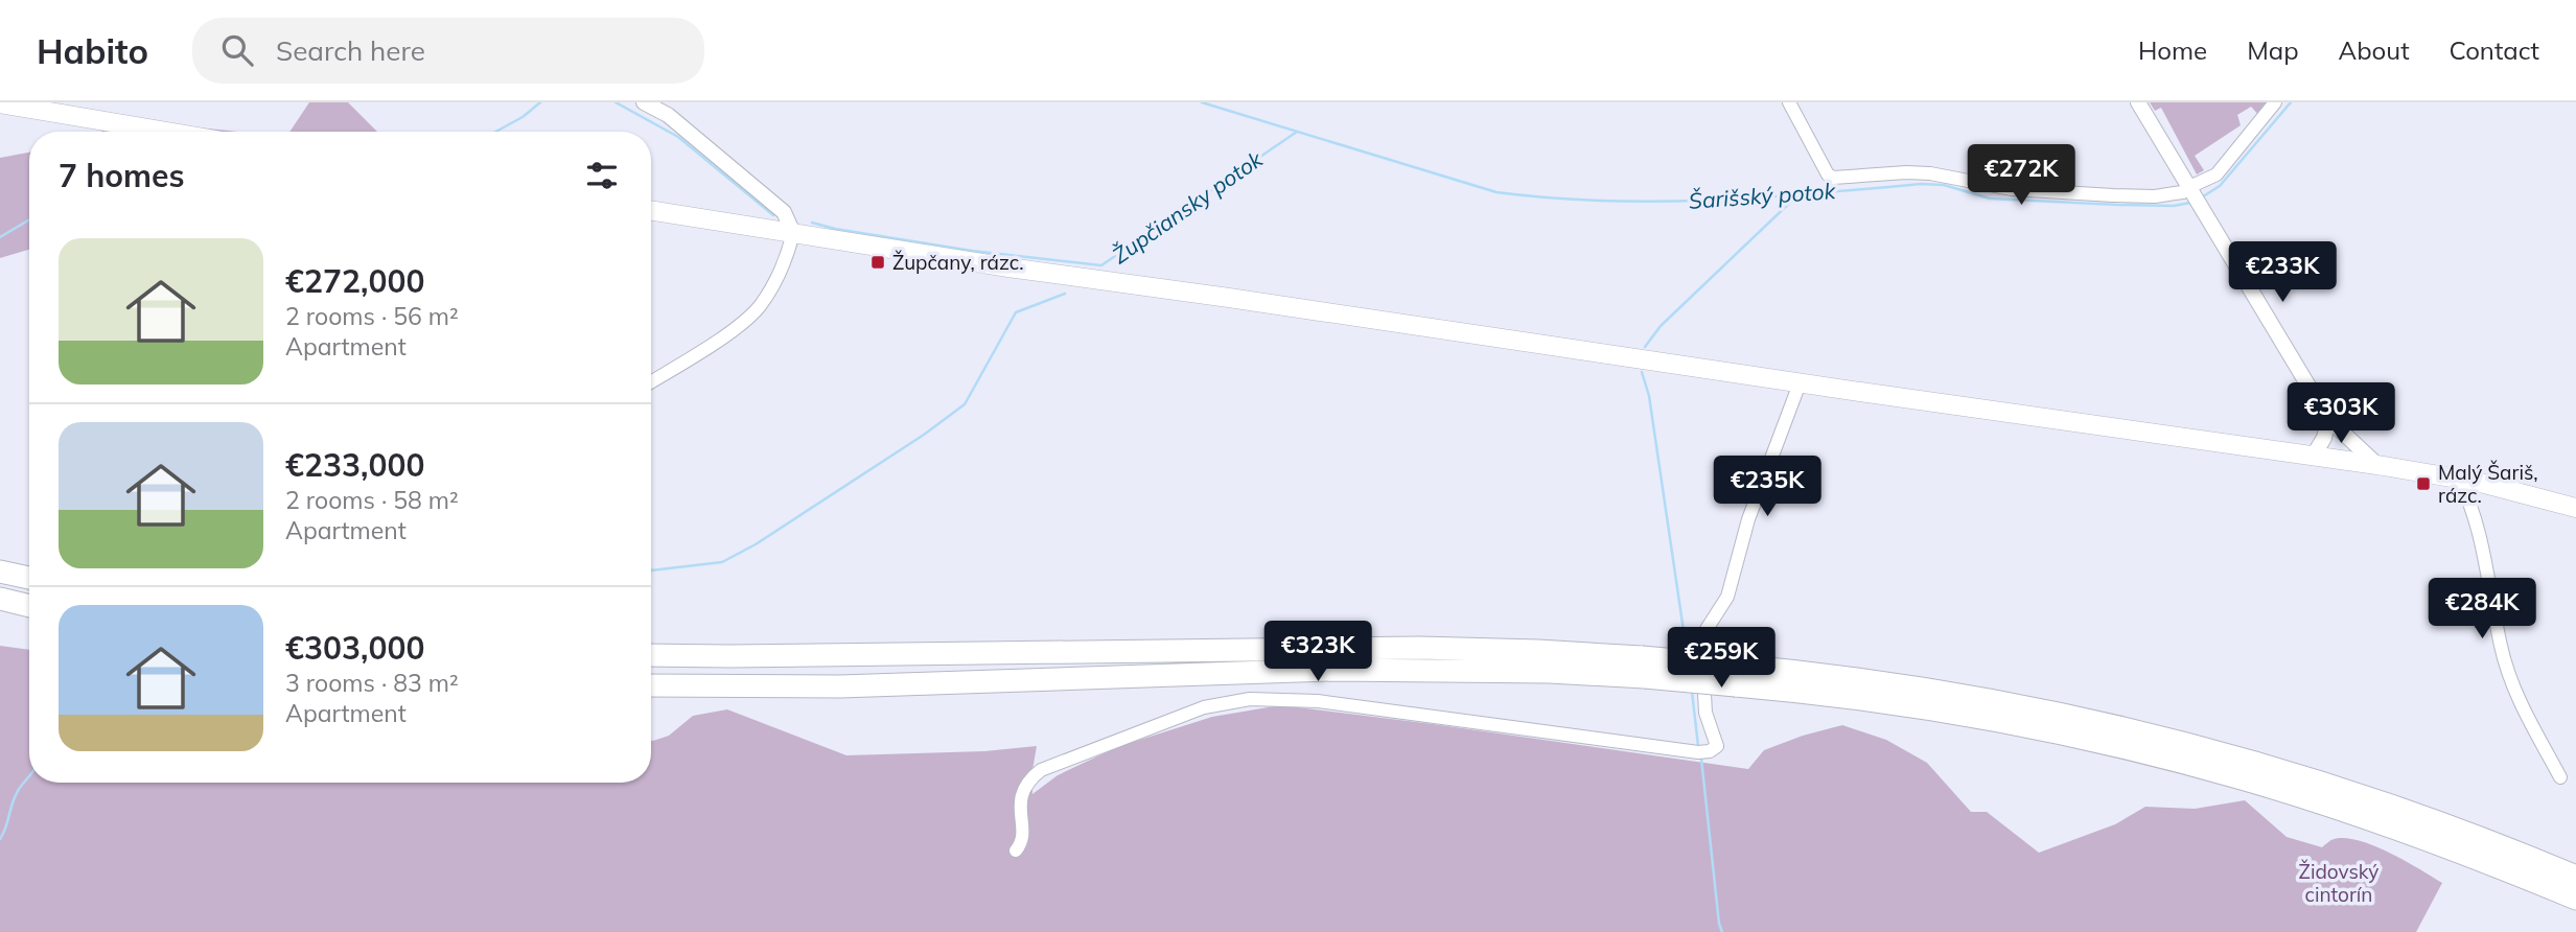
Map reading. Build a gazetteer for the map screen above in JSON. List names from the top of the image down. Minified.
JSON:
{"water":["Šarišský potok","Župčiansky potok"],"parks":["Židovský cintorín"],"places":{"transit":["Župčany, rázc.","Malý Šariš, rázc."]},"page":{"header":"Habito","search":"Search here","nav":["Home","Map","About","Contact"],"heading":"7 homes","price":["€272K","€233K","€303K","€235K","€284K","€323K","€259K"],"list":[{"name":"€272,000","note":"2 rooms · 56 m² · Apartment"},{"name":"€233,000","note":"2 rooms · 58 m² · Apartment"},{"name":"€303,000","note":"3 rooms · 83 m² · Apartment"}]}}
